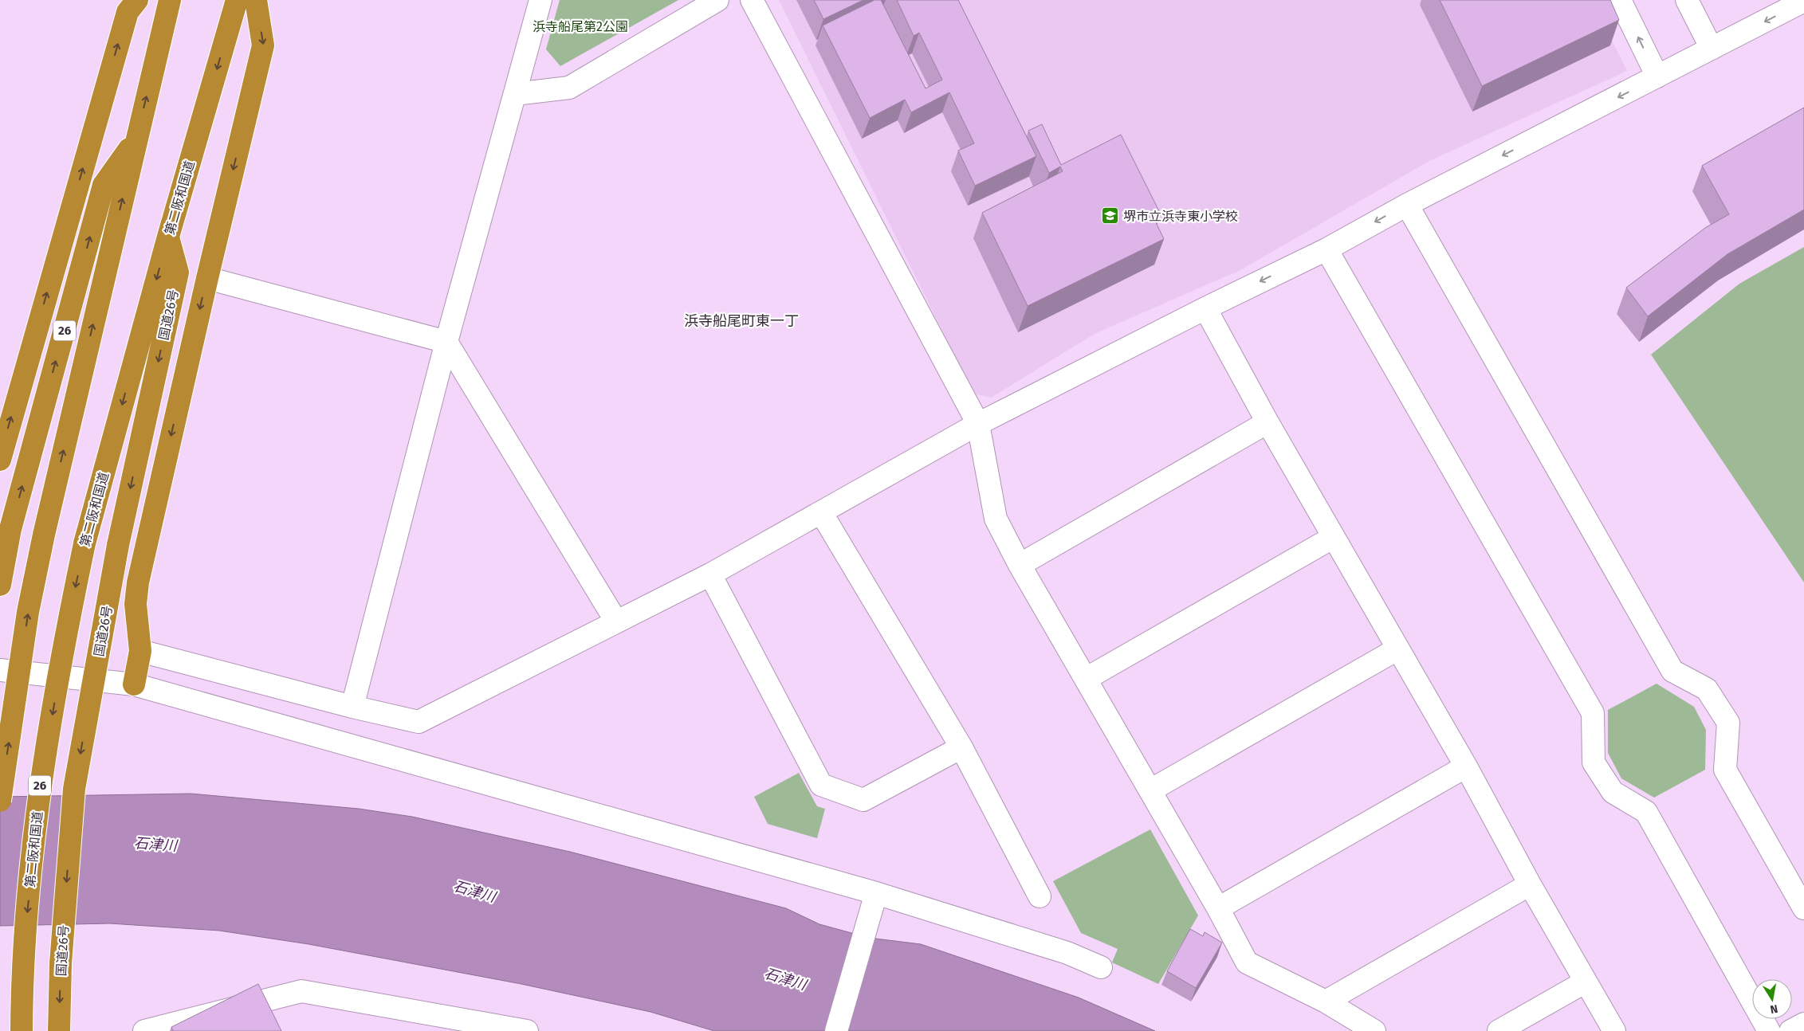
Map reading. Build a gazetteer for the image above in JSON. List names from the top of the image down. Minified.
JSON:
{"streets":{"highway":["第二阪和国道","国道26号","26"]},"crossings":[["第二阪和国道","国道26号"]],"districts":["浜寺船尾町東一丁"],"water":["石津川"],"parks":["浜寺船尾第2公園"],"places":{"school or university":["堺市立浜寺東小学校"]},"north":"bottom"}
